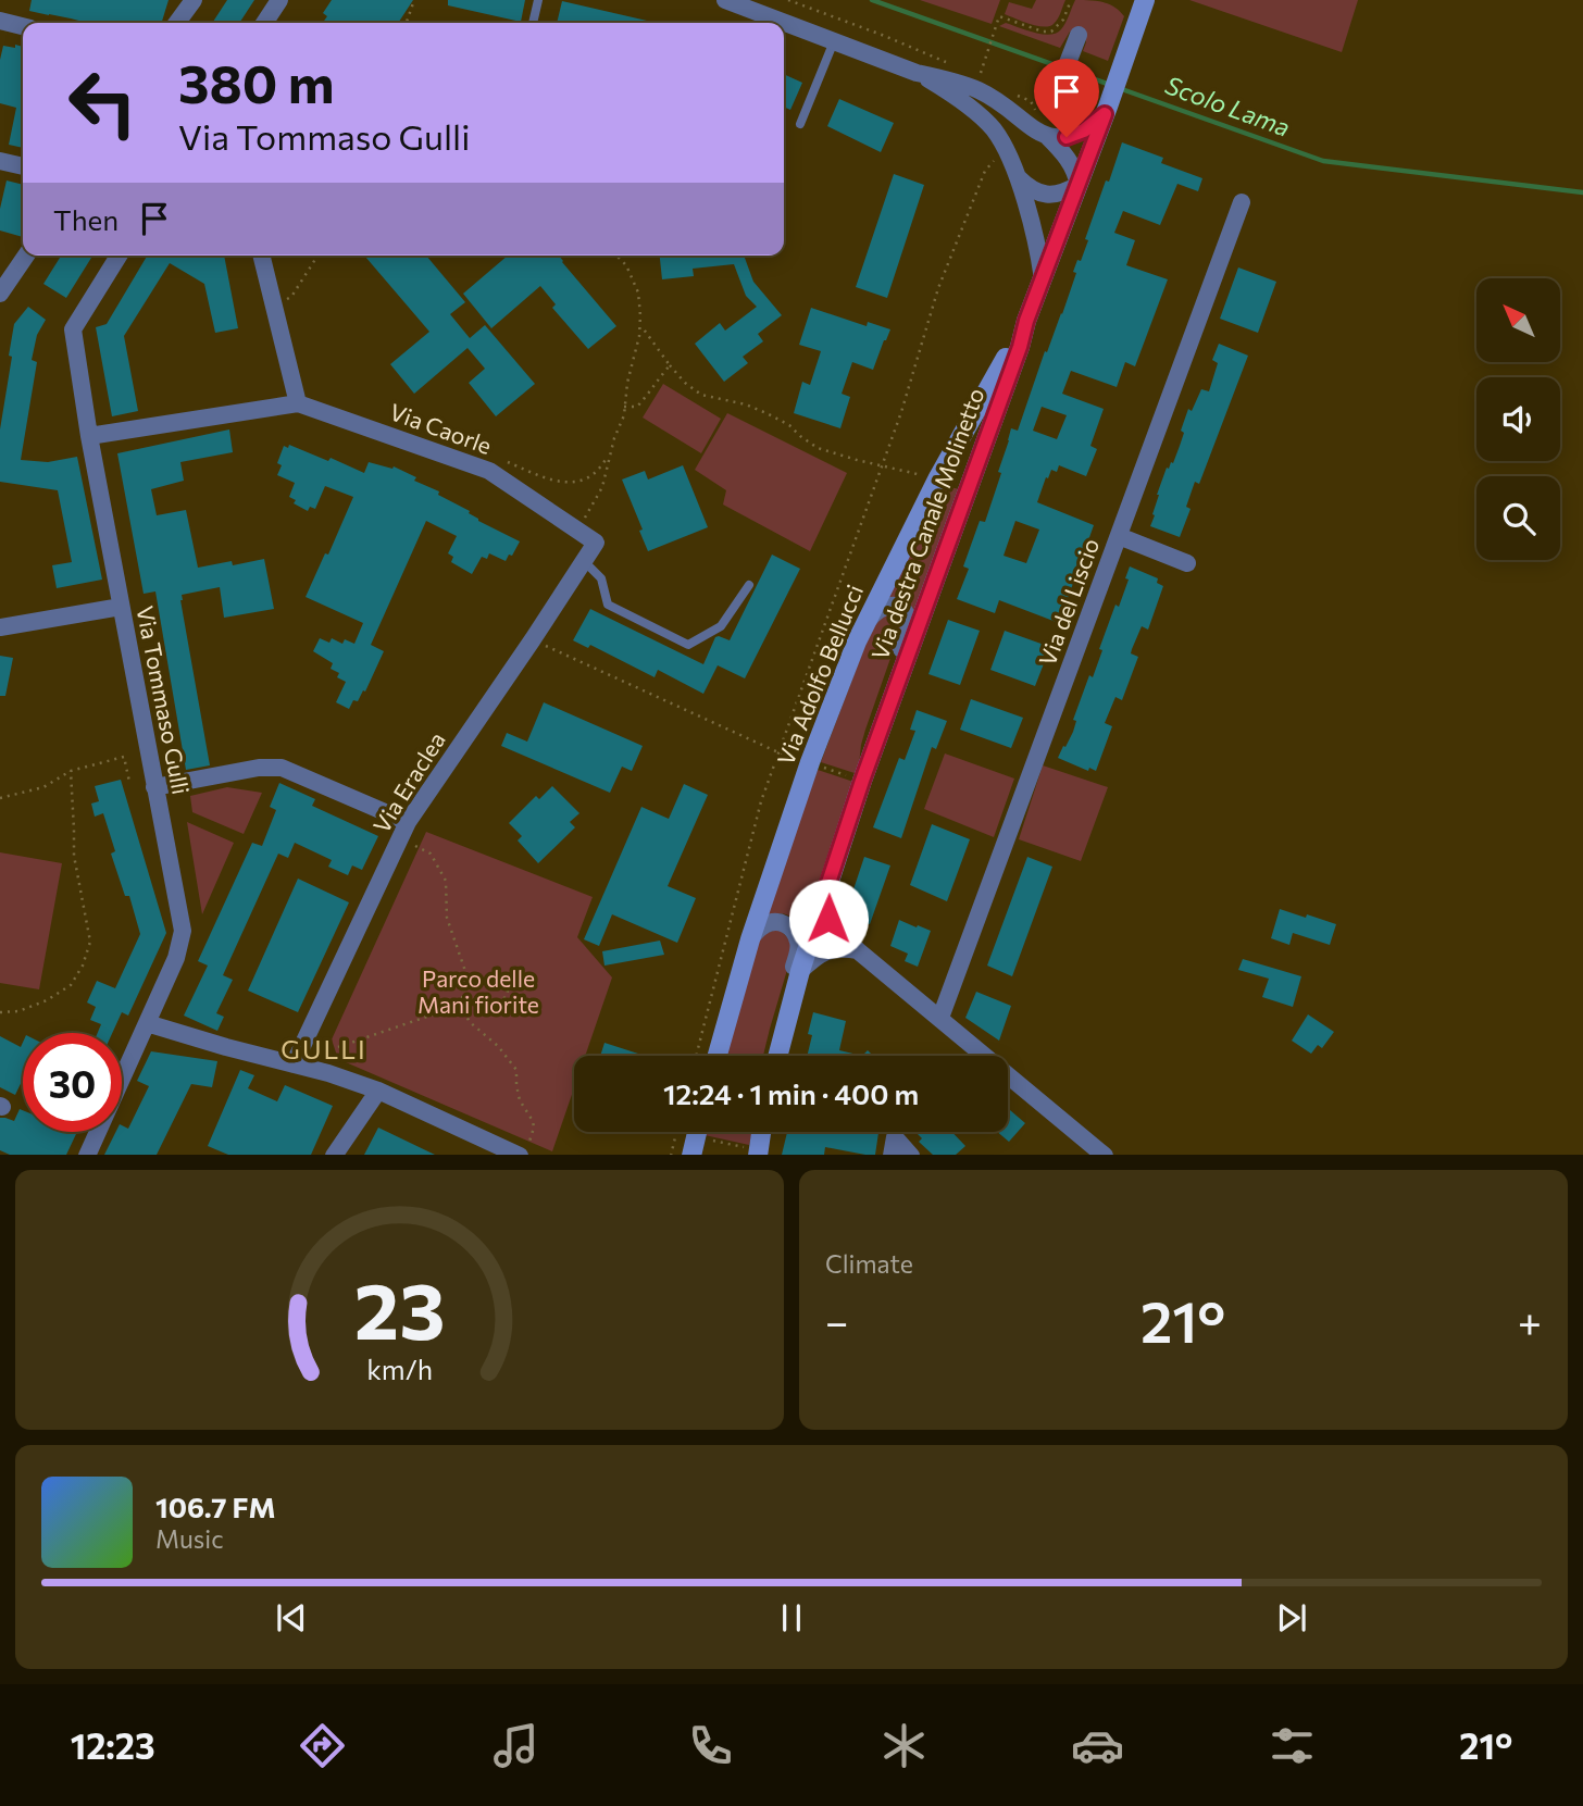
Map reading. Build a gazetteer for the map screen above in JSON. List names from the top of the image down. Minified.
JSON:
{"streets":{"street":["Via Caorle","Via destra Canale Molinetto","Via del Liscio","Via Adolfo Bellucci","Via Tommaso Gulli","Via Eraclea"]},"crossings":[["Via Caorle","Via Tommaso Gulli"],["Via Caorle","Via Eraclea"],["Via destra Canale Molinetto","Via Adolfo Bellucci"]],"districts":["GULLI"],"water":["Scolo Lama"],"parks":["Parco delle Mani fiorite"],"north":"top left","page":{"turn":["380 m","Via Tommaso Gulli"],"then":"Then","limit":"30","trip":"12:24 · 1 min · 400 m","tile":"Climate","heat":["−","21°","+"],"song":["106.7 FM","Music"],"tabs":["12:23","21°"],"gauge":["23","km/h"]}}
